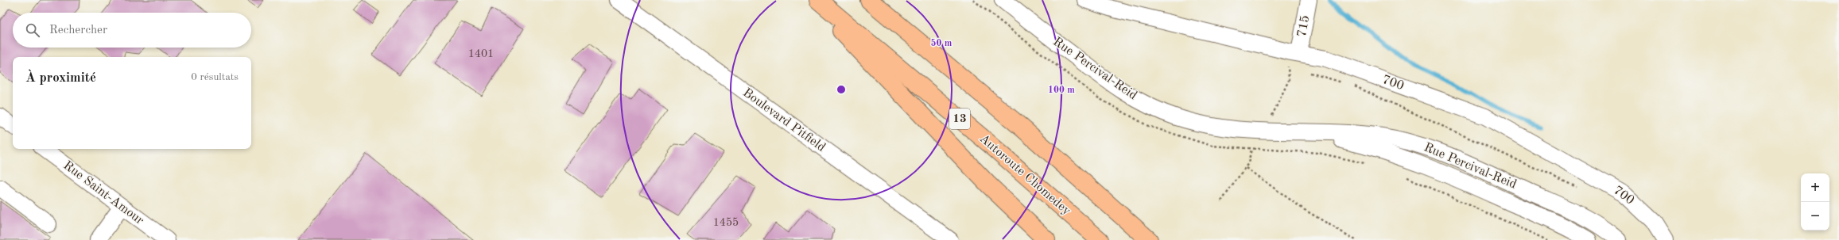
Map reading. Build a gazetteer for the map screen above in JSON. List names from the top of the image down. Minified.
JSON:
{"streets":{"highway":["13","Autoroute Chomedey"],"street":["715","Rue Percival-Reid","700","Boulevard Pitfield","Rue Saint-Amour"]},"crossings":[["715","700"]],"house_numbers":["1401","1455"],"page":{"search":"Rechercher","heading":["À proximité","0 résultats"],"map_buttons":["+","−"]},"rings":["50 m","100 m"]}
